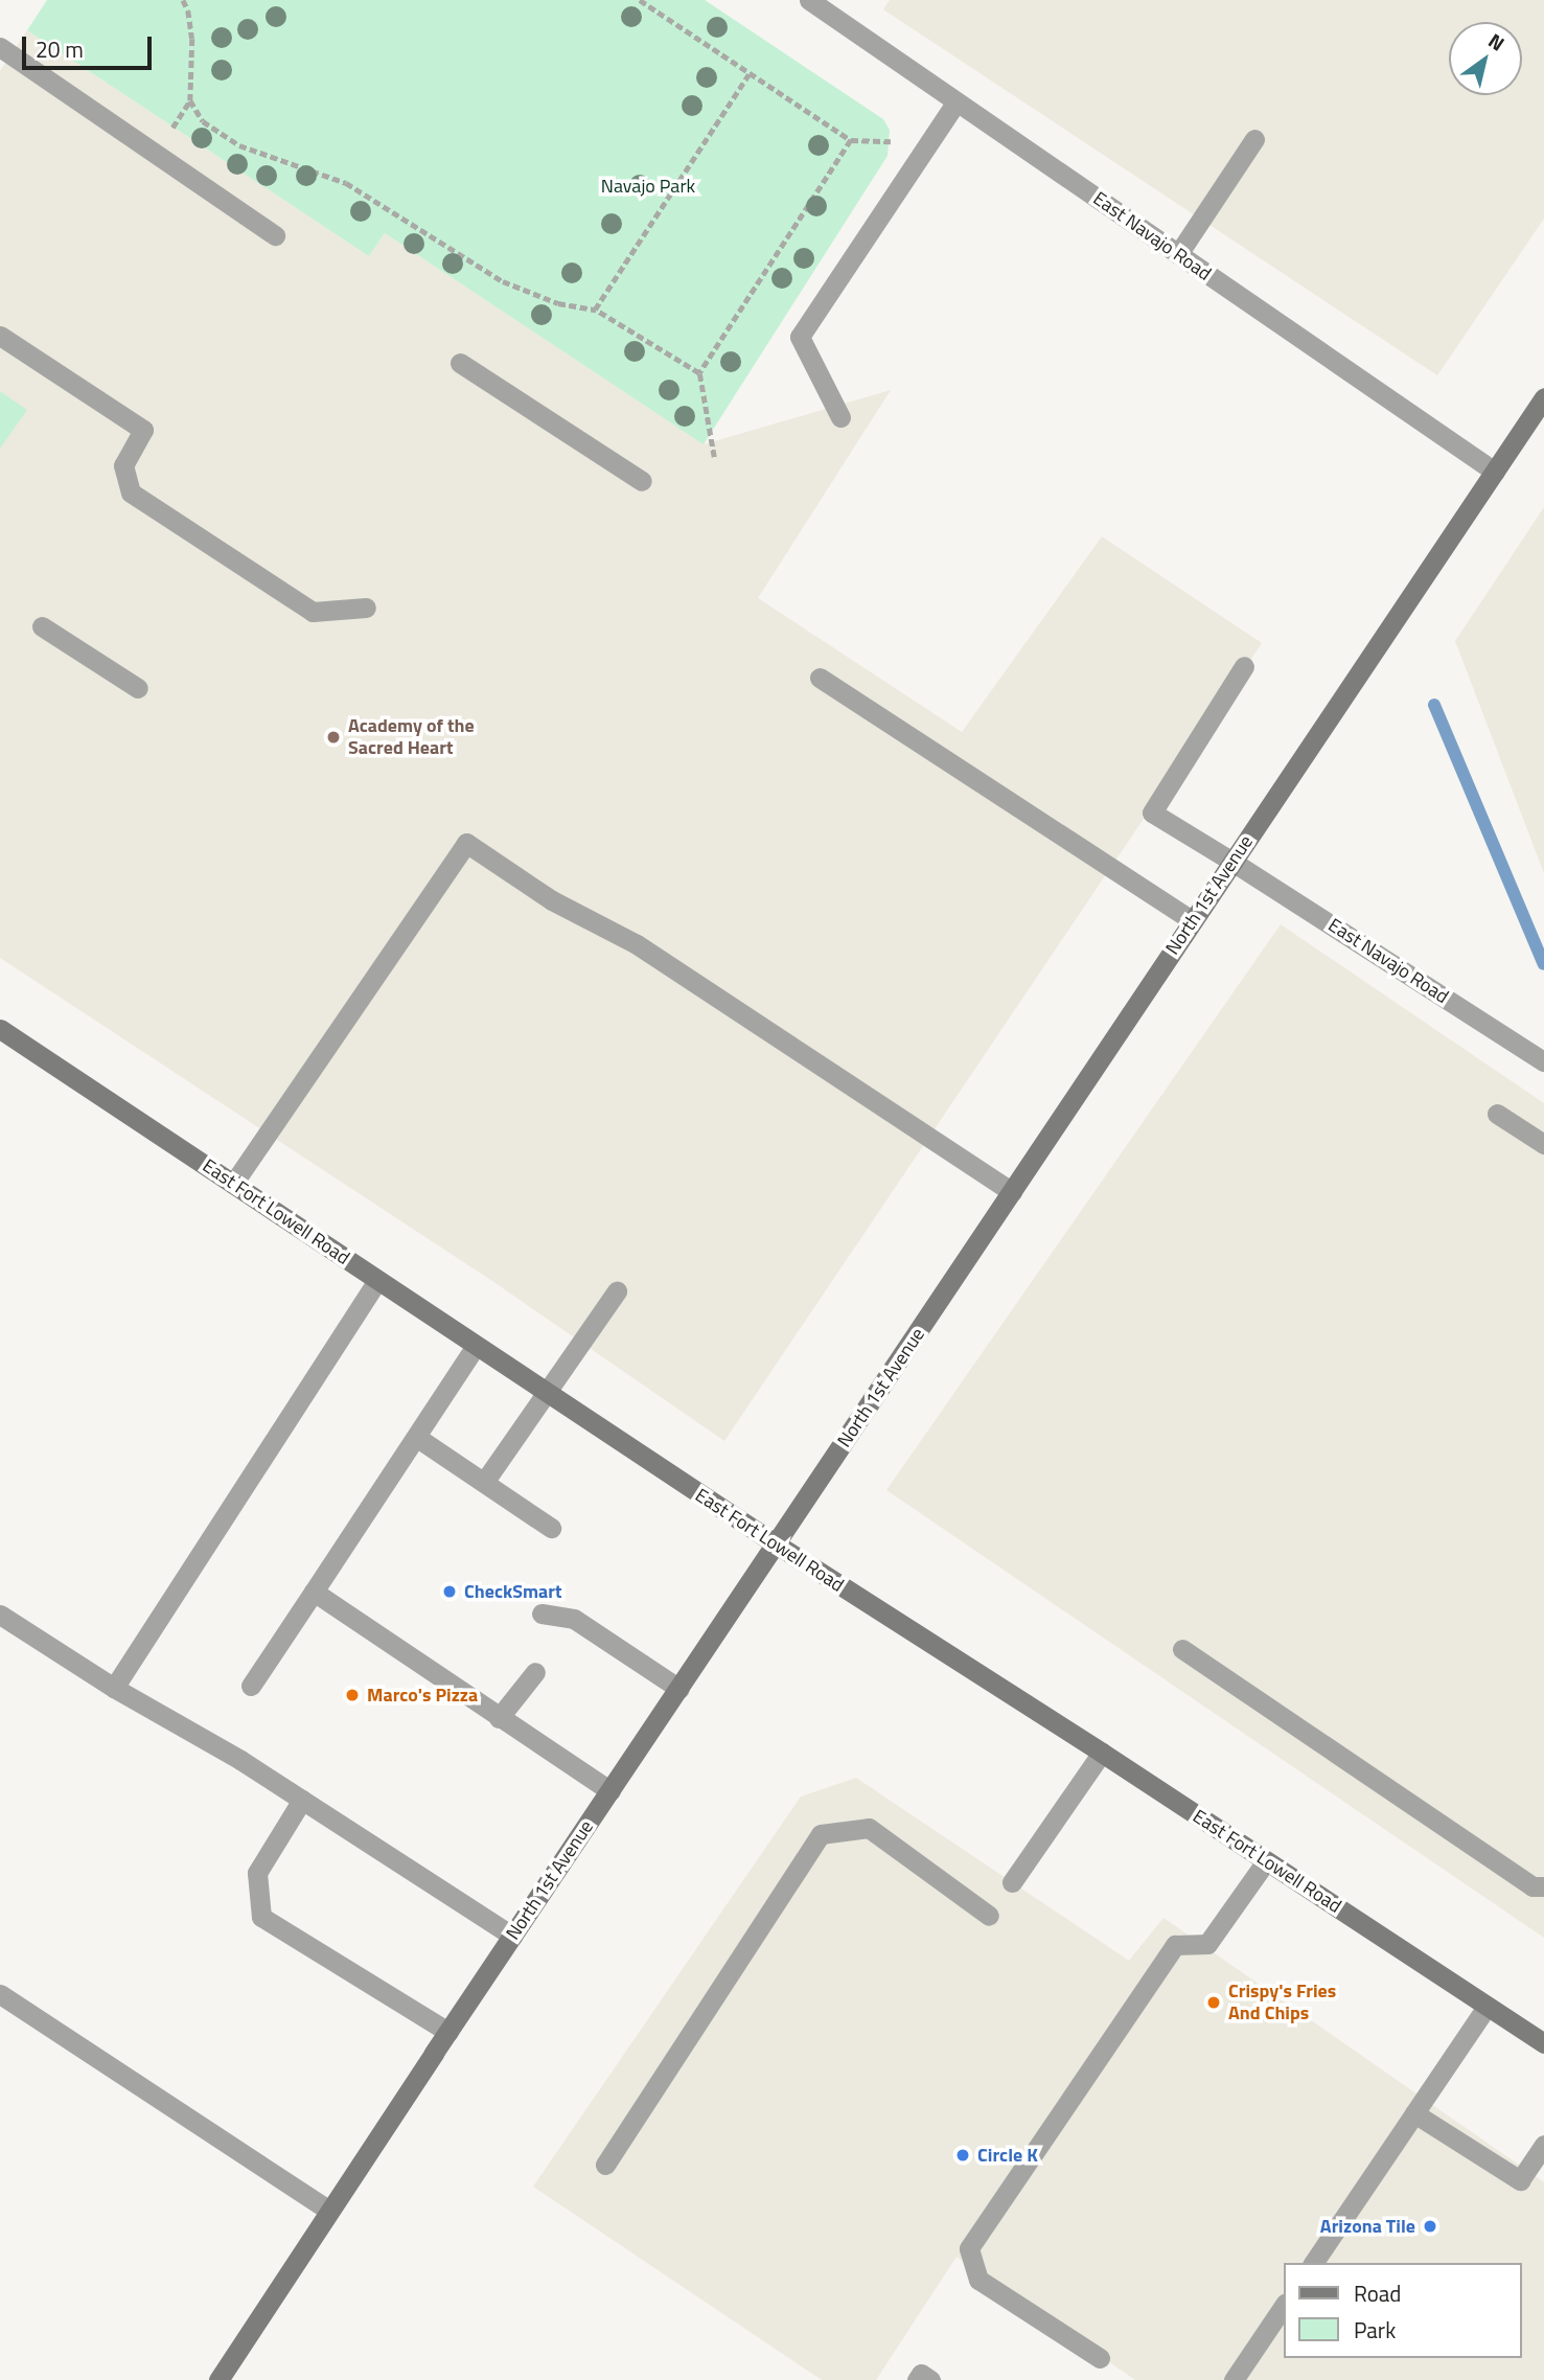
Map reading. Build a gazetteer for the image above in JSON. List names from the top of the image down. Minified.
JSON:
{"streets":{"main road":["North 1st Avenue","East Fort Lowell Road"],"street":["East Navajo Road"]},"crossings":[["East Navajo Road","North 1st Avenue"],["North 1st Avenue","East Fort Lowell Road"]],"parks":["Navajo Park"],"places":["Academy of the Sacred Heart","CheckSmart","Marco's Pizza","Crispy's Fries And Chips","Circle K","Arizona Tile"],"legend":["Road","Park"],"scale_bar":"20 m","north":"top right"}
